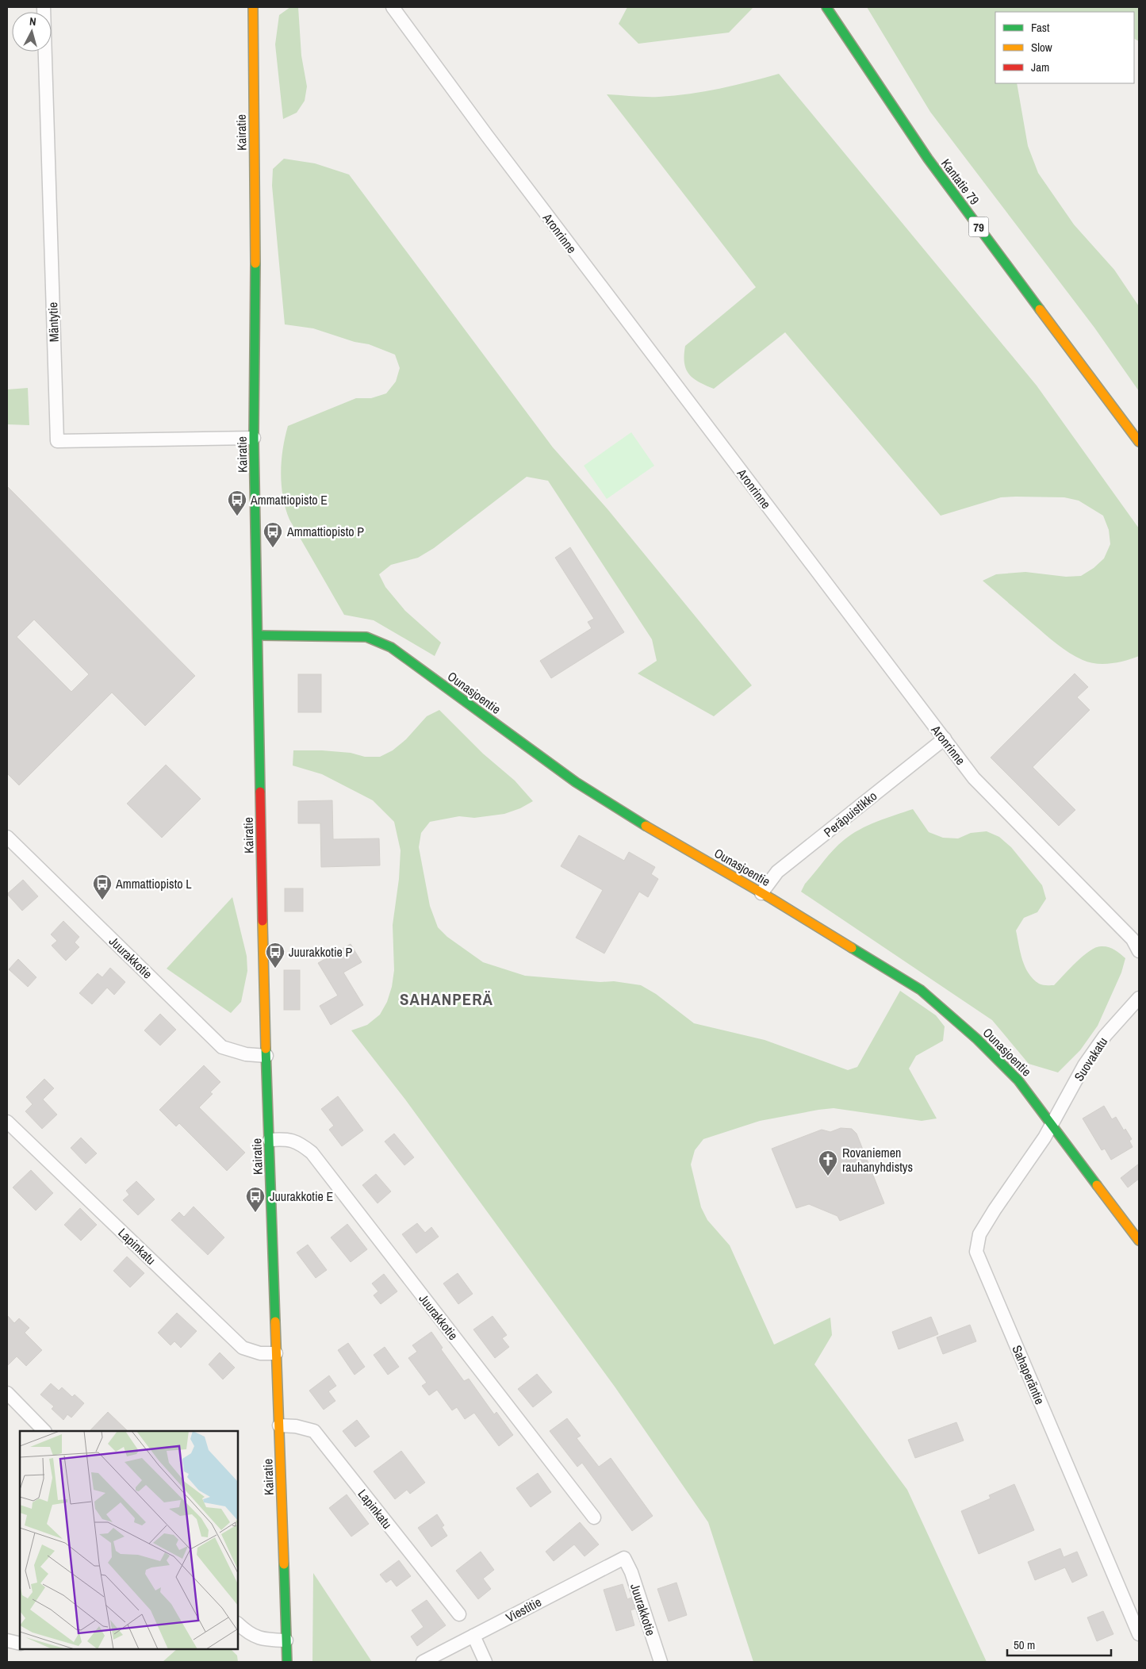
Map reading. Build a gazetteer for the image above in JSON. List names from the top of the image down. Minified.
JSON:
{"streets":{"main road":["Kairatie","Kantatie 79","79","Ounasjoentie"],"street":["Aronrinne","Mäntytie","Peräpuistikko","Juurakkotie","Suovakatu","Lapinkatu","Sahaperäntie","Viestitie"]},"crossings":[["Kairatie","Mäntytie"],["Kairatie","Ounasjoentie"],["Kairatie","Juurakkotie"],["Kairatie","Lapinkatu"],["Aronrinne","Peräpuistikko"],["Ounasjoentie","Peräpuistikko"],["Ounasjoentie","Suovakatu"],["Ounasjoentie","Sahaperäntie"],["Juurakkotie","Viestitie"],["Suovakatu","Sahaperäntie"]],"districts":["SAHANPERÄ"],"places":{"bus stop":["Ammattiopisto E","Ammattiopisto P","Ammattiopisto L","Juurakkotie P","Juurakkotie E"],"church":["Rovaniemen rauhanyhdistys"]},"legend":["Fast","Slow","Jam"],"scale_bar":"50 m","north":"top"}
